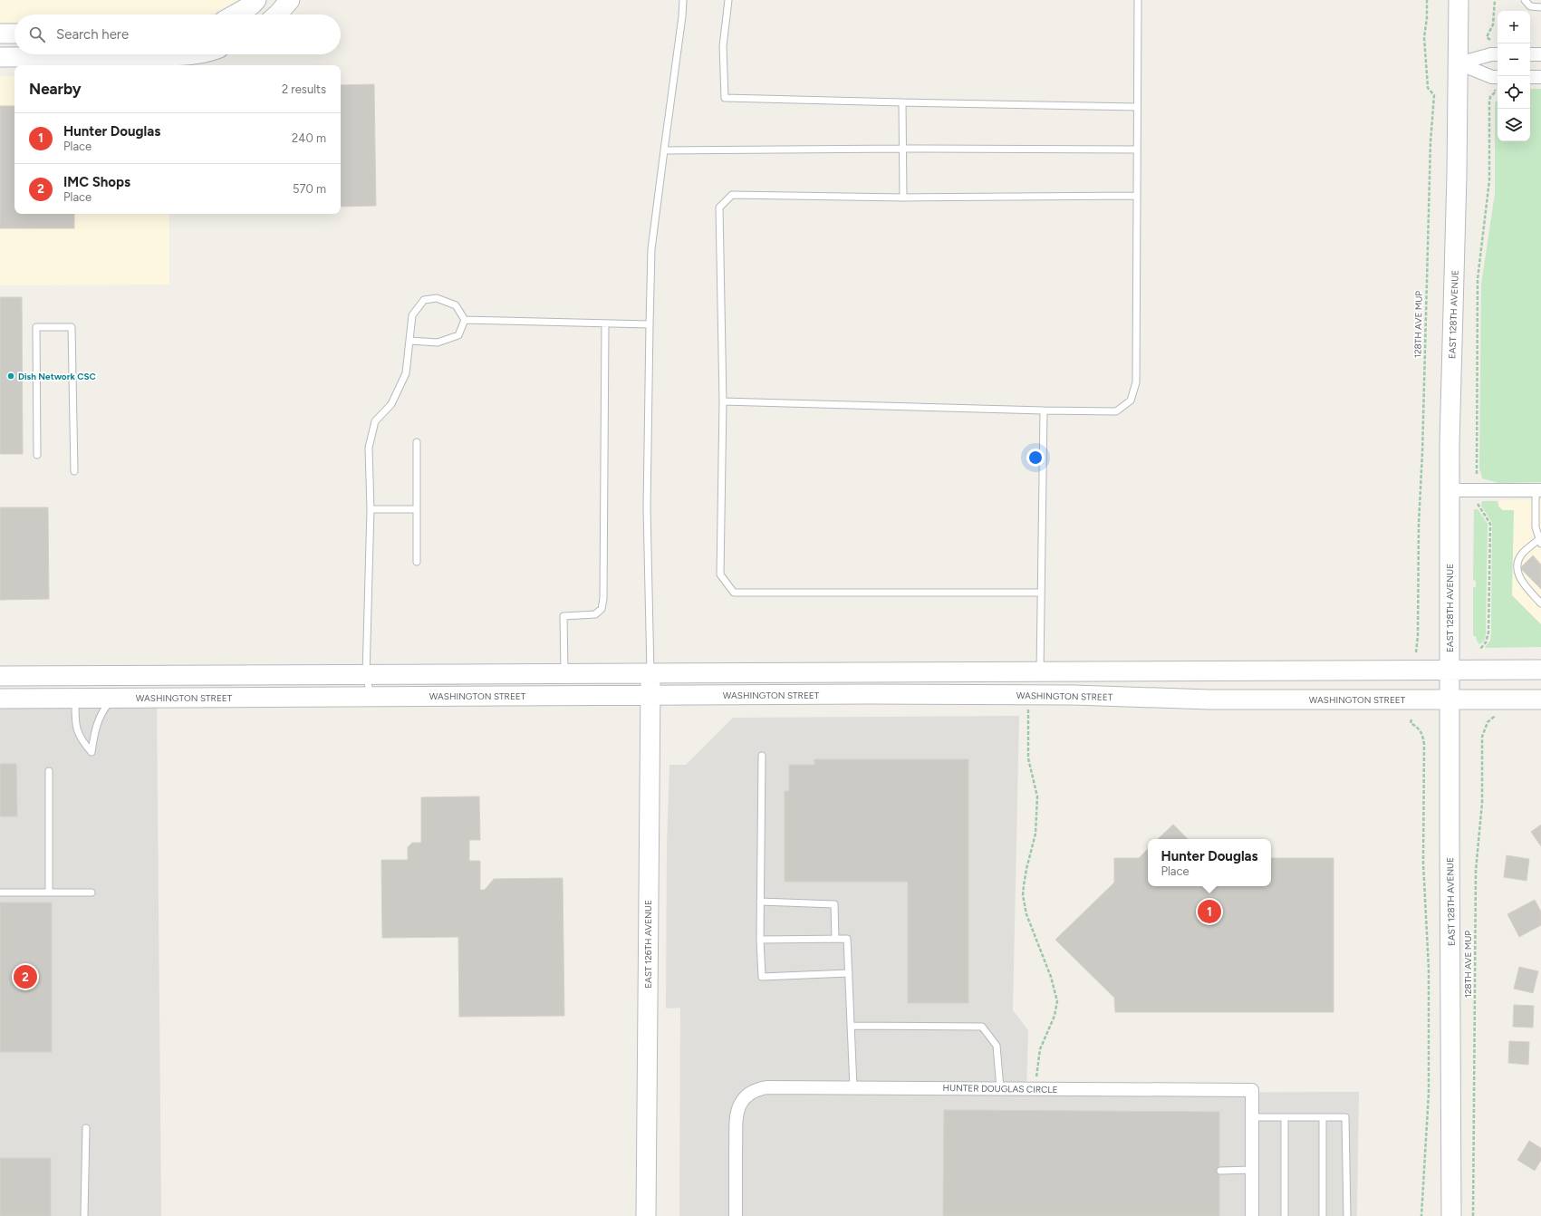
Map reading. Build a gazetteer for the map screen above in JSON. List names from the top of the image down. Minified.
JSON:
{"streets":{"main road":["EAST 128TH AVENUE","WASHINGTON STREET","EAST 126TH AVENUE"],"street":["HUNTER DOUGLAS CIRCLE"],"path":["128TH AVE MUP"]},"crossings":[["EAST 128TH AVENUE","WASHINGTON STREET"],["WASHINGTON STREET","EAST 126TH AVENUE"]],"places":["Dish Network CSC"],"page":{"map_buttons":["+","−"],"search":"Search here","heading":["Nearby","2 results"],"list":[{"mark":"1","name":"Hunter Douglas","note":"Place","value":"240 m"},{"mark":"2","name":"IMC Shops","note":"Place","value":"570 m"}],"popup":["Hunter Douglas","Place"],"pins":["1","2"]}}
